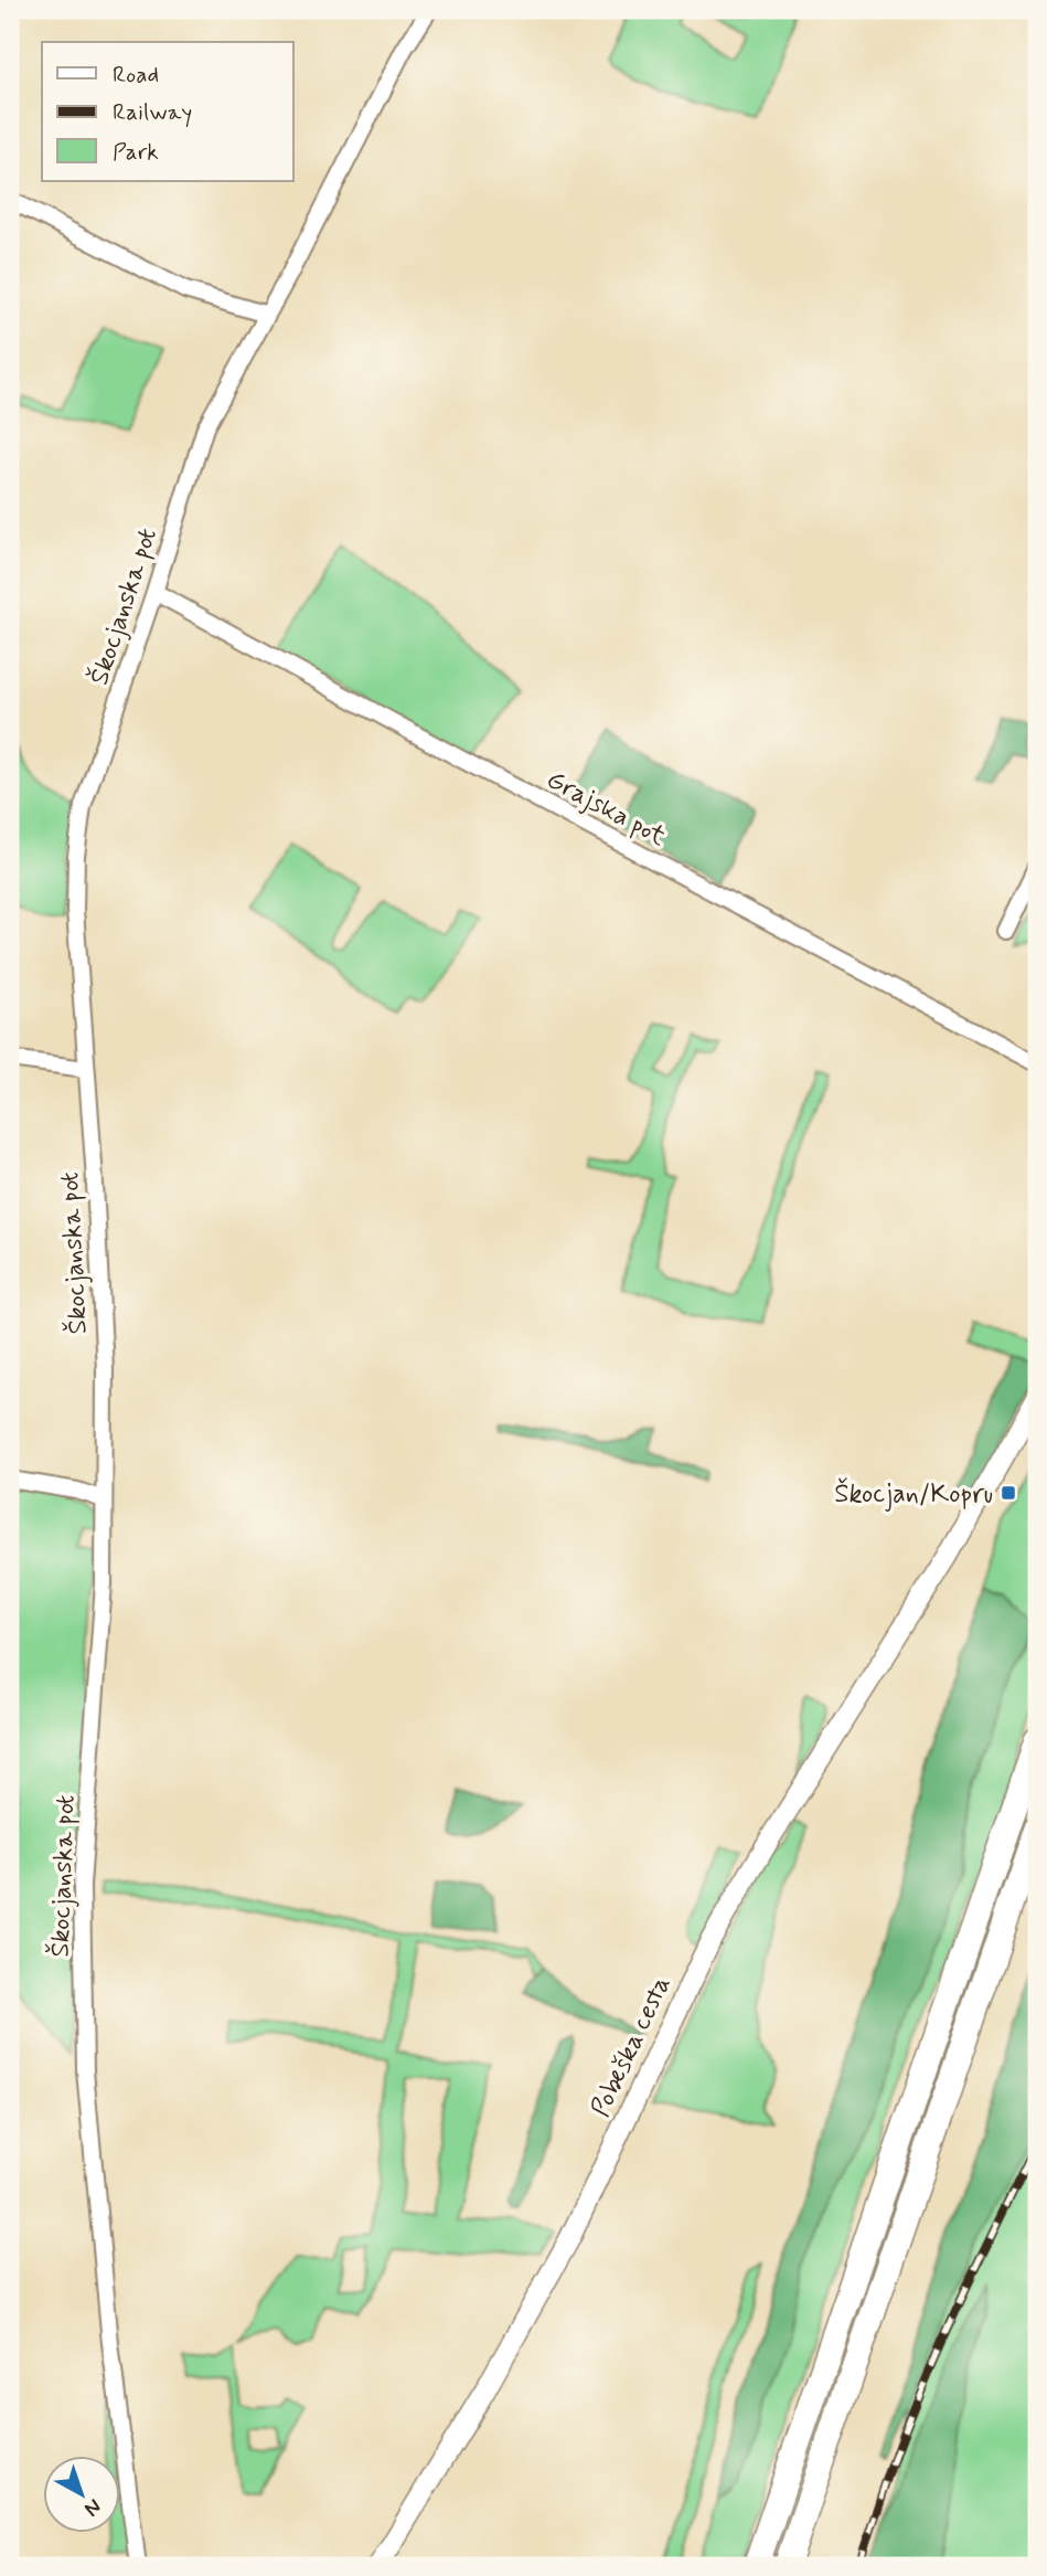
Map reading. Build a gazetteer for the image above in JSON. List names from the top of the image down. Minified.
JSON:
{"streets":{"street":["Škocjanska pot","Grajska pot","Pobeška cesta"]},"crossings":[["Škocjanska pot","Grajska pot"]],"places":{"transit":["Škocjan/Kopru"]},"legend":["Road","Railway","Park"],"north":"bottom right"}
